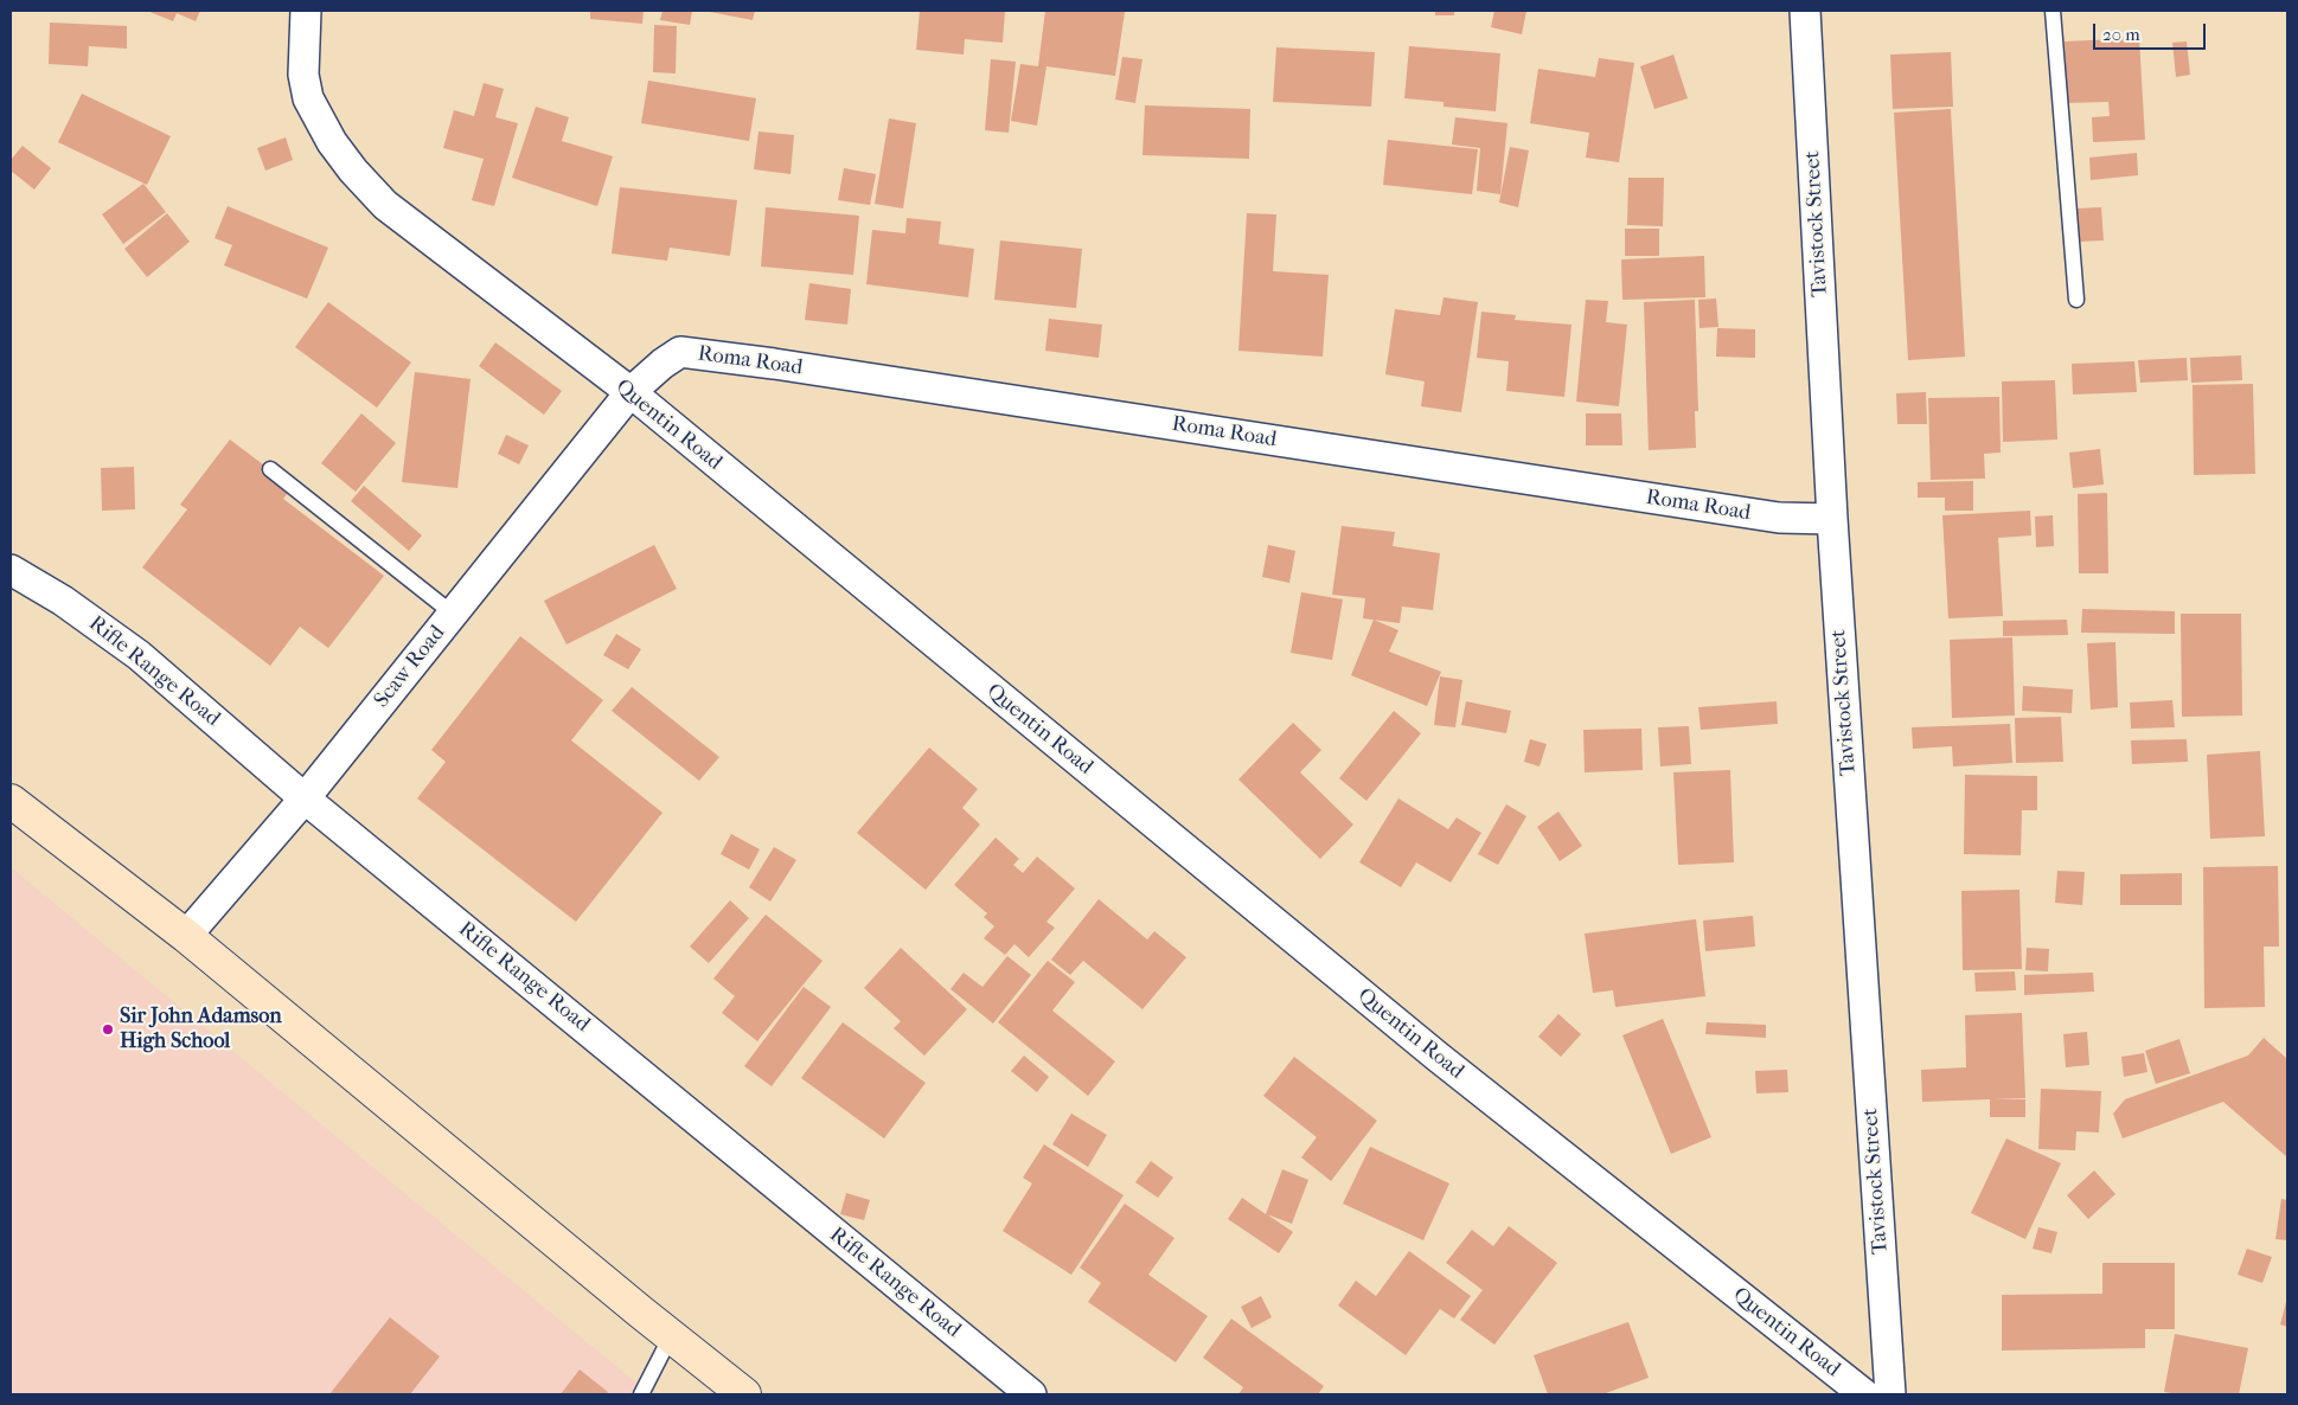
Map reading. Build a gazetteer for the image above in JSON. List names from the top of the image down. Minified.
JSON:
{"streets":{"street":["Tavistock Street","Roma Road","Quentin Road","Scaw Road","Rifle Range Road"]},"crossings":[["Tavistock Street","Roma Road"],["Roma Road","Quentin Road"],["Roma Road","Scaw Road"],["Quentin Road","Scaw Road"],["Scaw Road","Rifle Range Road"]],"places":["Sir John Adamson High School"],"scale_bar":"20 m"}
